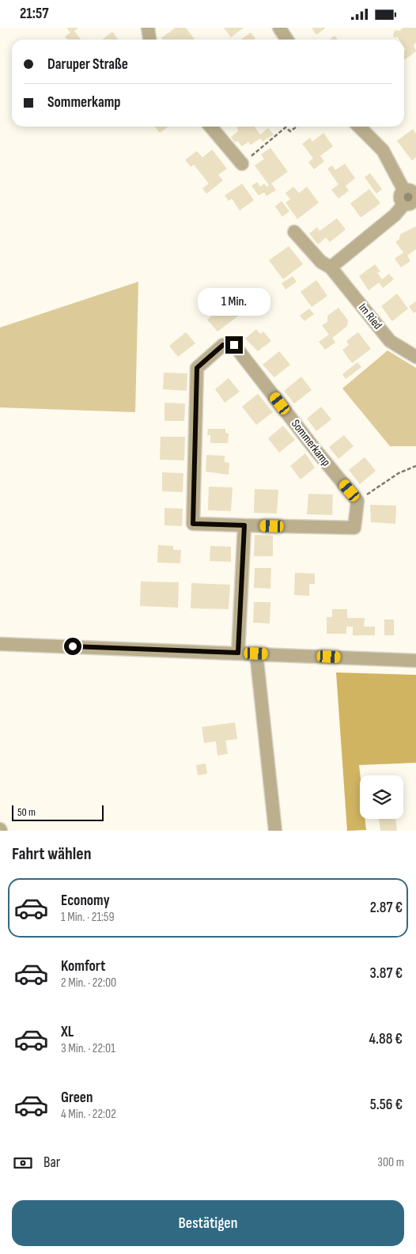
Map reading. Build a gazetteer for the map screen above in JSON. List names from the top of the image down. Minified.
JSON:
{"streets":{"street":["Im Ried","Sommerkamp"]},"scale_bar":"50 m","page":{"status":"21:57","banner":["Daruper Straße","Sommerkamp"],"bubble":"1 Min.","scale":"50 m","heading":"Fahrt wählen","list":[{"name":"Economy","note":"1 Min. · 21:59","value":"2.87 €"},{"name":"Komfort","note":"2 Min. · 22:00","value":"3.87 €"},{"name":"XL","note":"3 Min. · 22:01","value":"4.88 €"},{"name":"Green","note":"4 Min. · 22:02","value":"5.56 €"}],"pay":["Bar","300 m"],"buttons":"Bestätigen"}}
